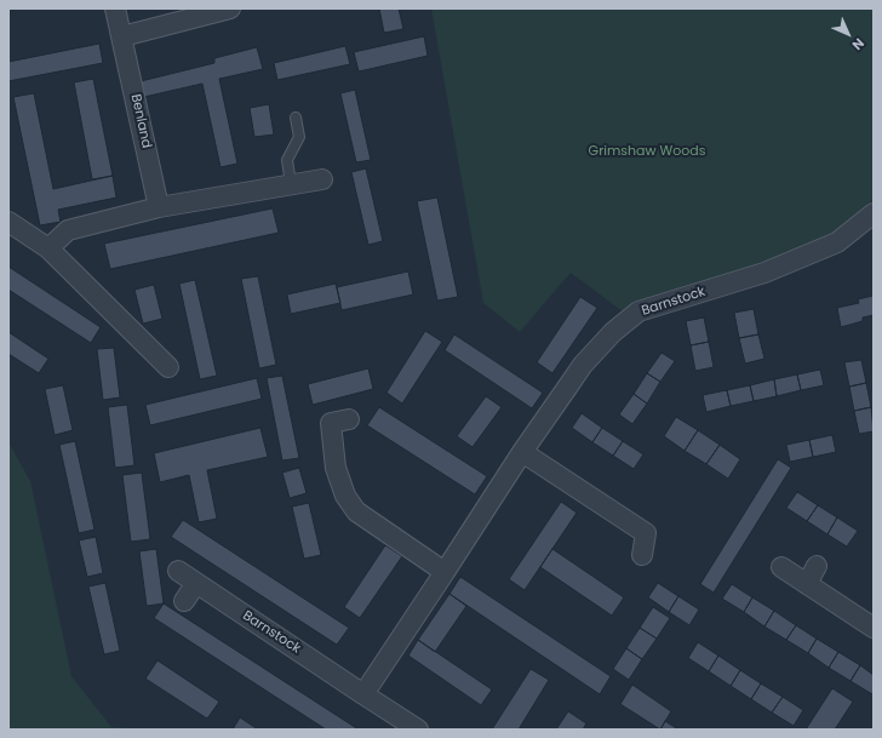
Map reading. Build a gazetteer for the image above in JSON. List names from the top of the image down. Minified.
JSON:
{"streets":{"street":["Benland","Barnstock"]},"parks":["Grimshaw Woods"],"north":"bottom right"}
